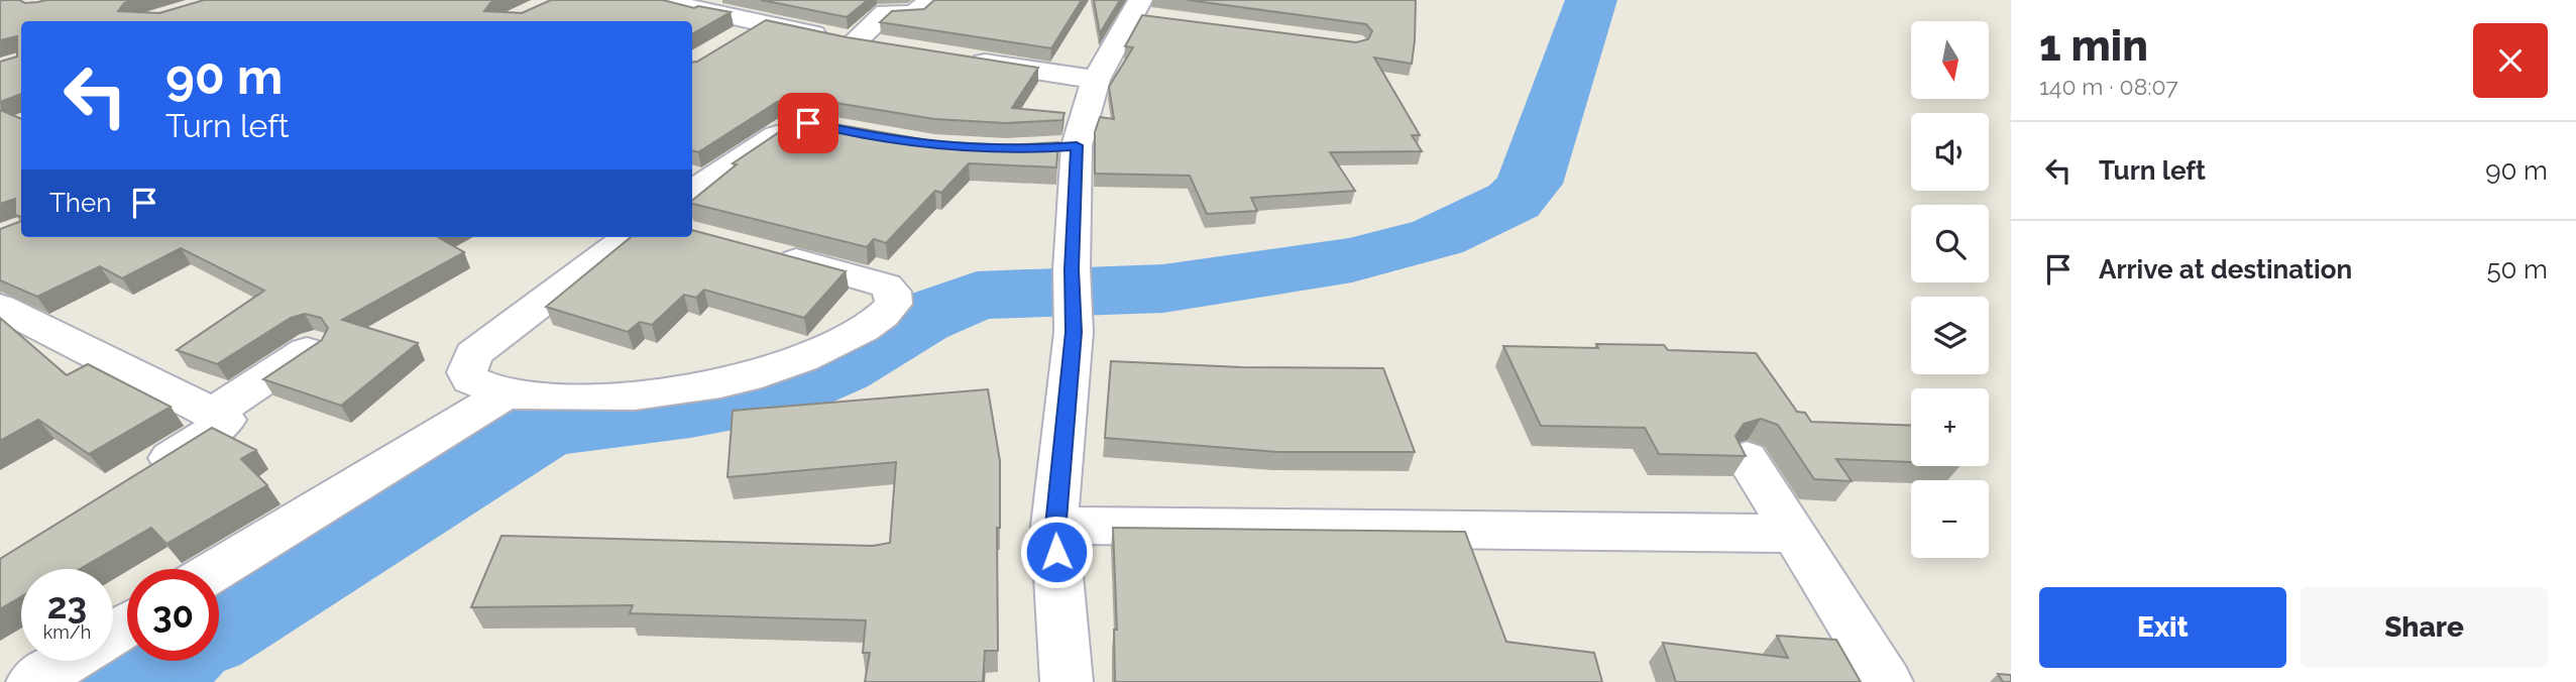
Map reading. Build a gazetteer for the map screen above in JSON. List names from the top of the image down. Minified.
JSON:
{"north":"bottom","page":{"heading":["1 min","140 m · 08:07"],"map_buttons":["+","−"],"turn":["90 m","Turn left"],"list":[{"name":"Turn left","value":"90 m"},{"name":"Arrive at destination","value":"50 m"}],"then":"Then","speed":"23 km/h","limit":"30","buttons":["Exit","Share"]}}
